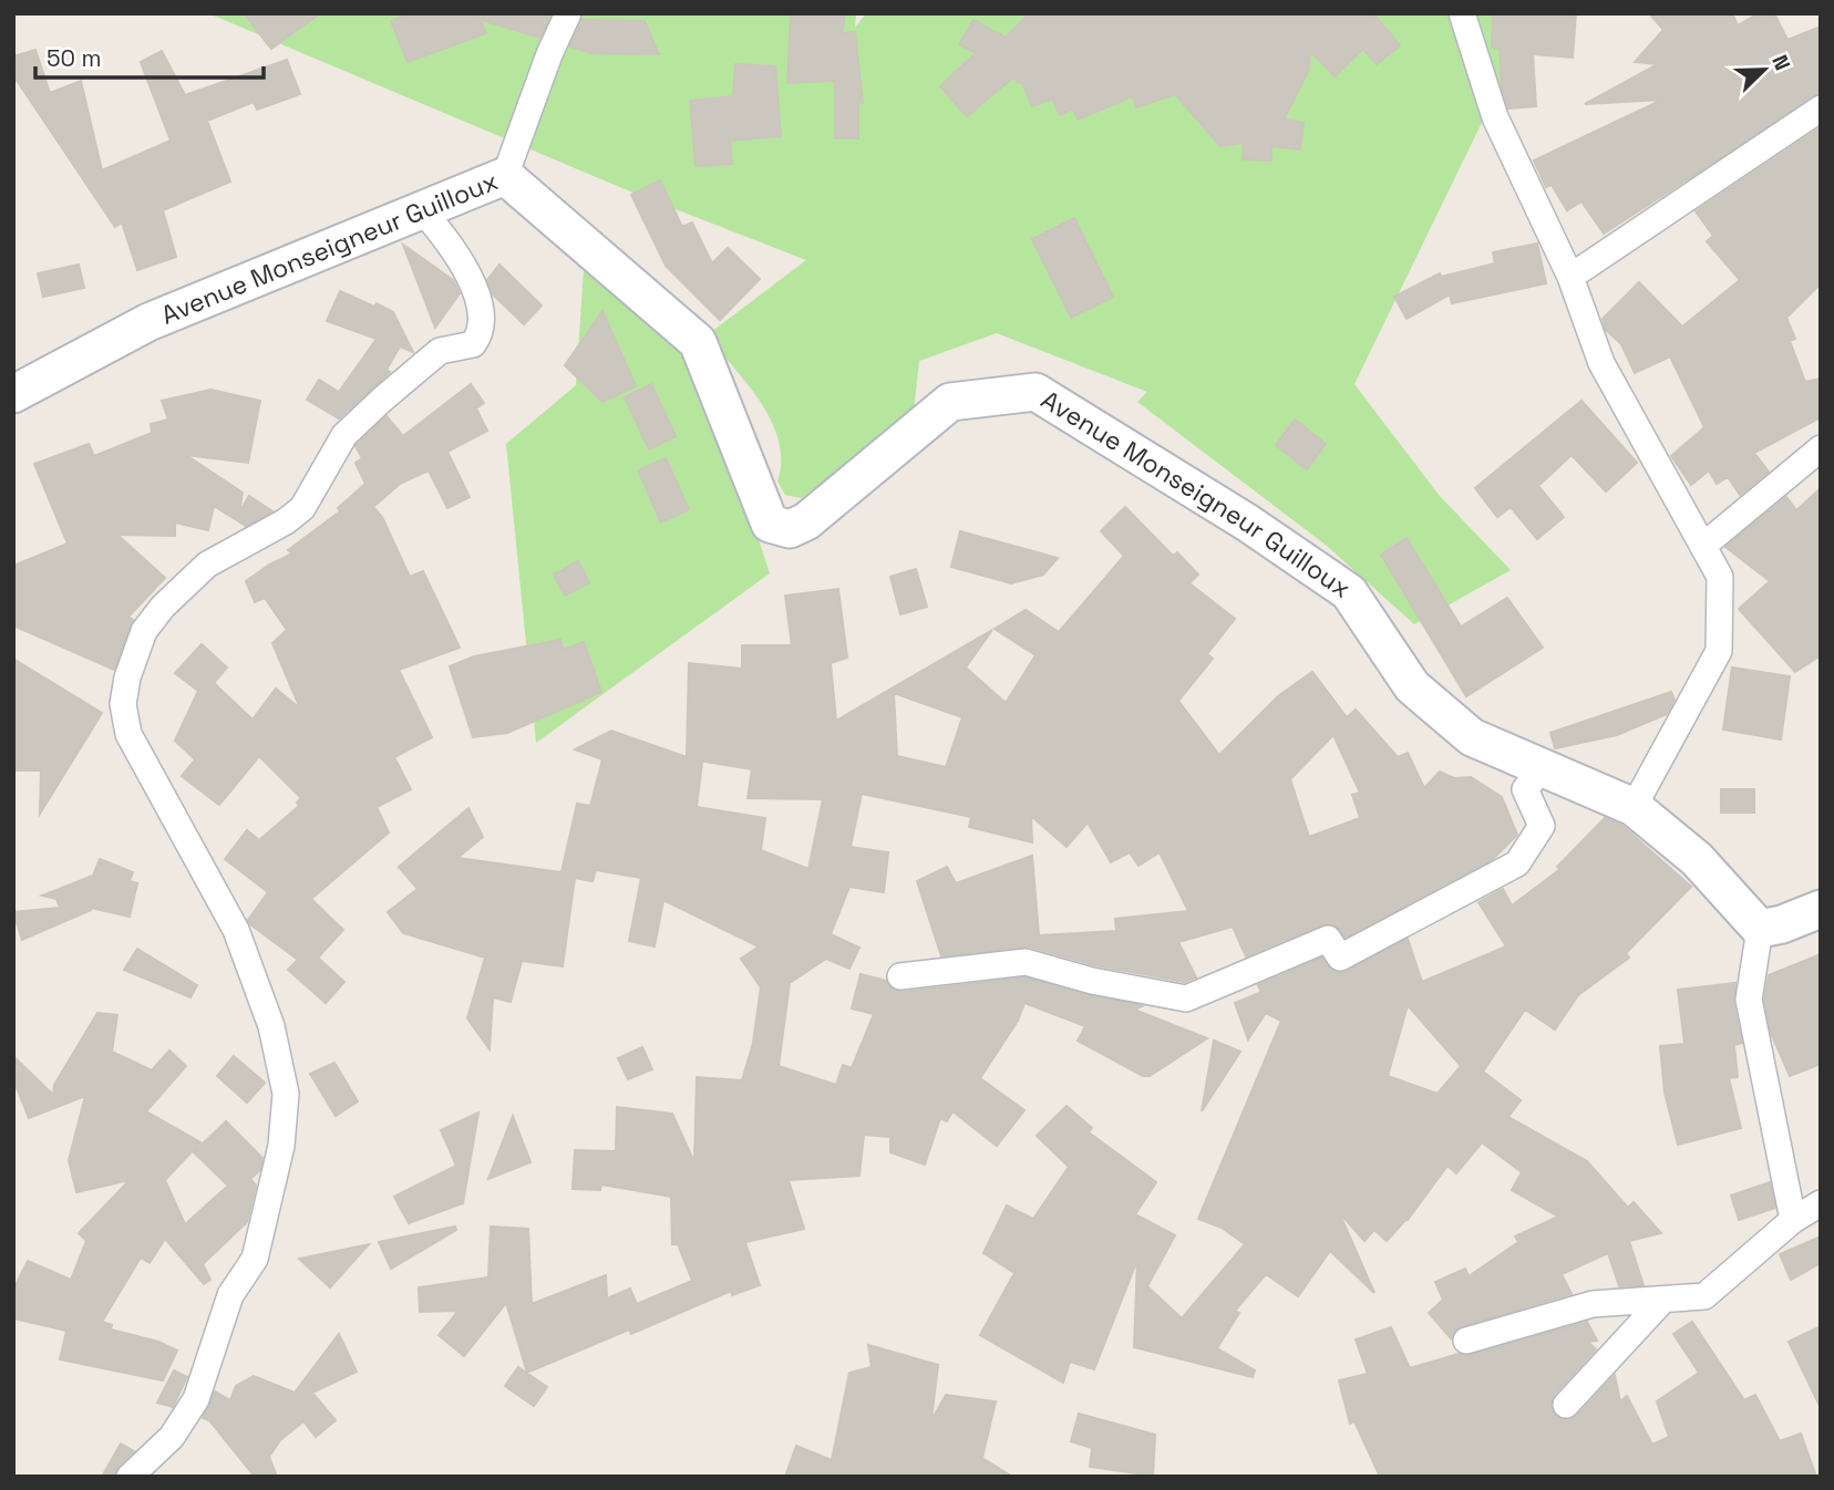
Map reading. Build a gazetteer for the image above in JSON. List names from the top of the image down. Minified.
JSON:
{"streets":{"street":["Avenue Monseigneur Guilloux"]},"scale_bar":"50 m","north":"top right"}
